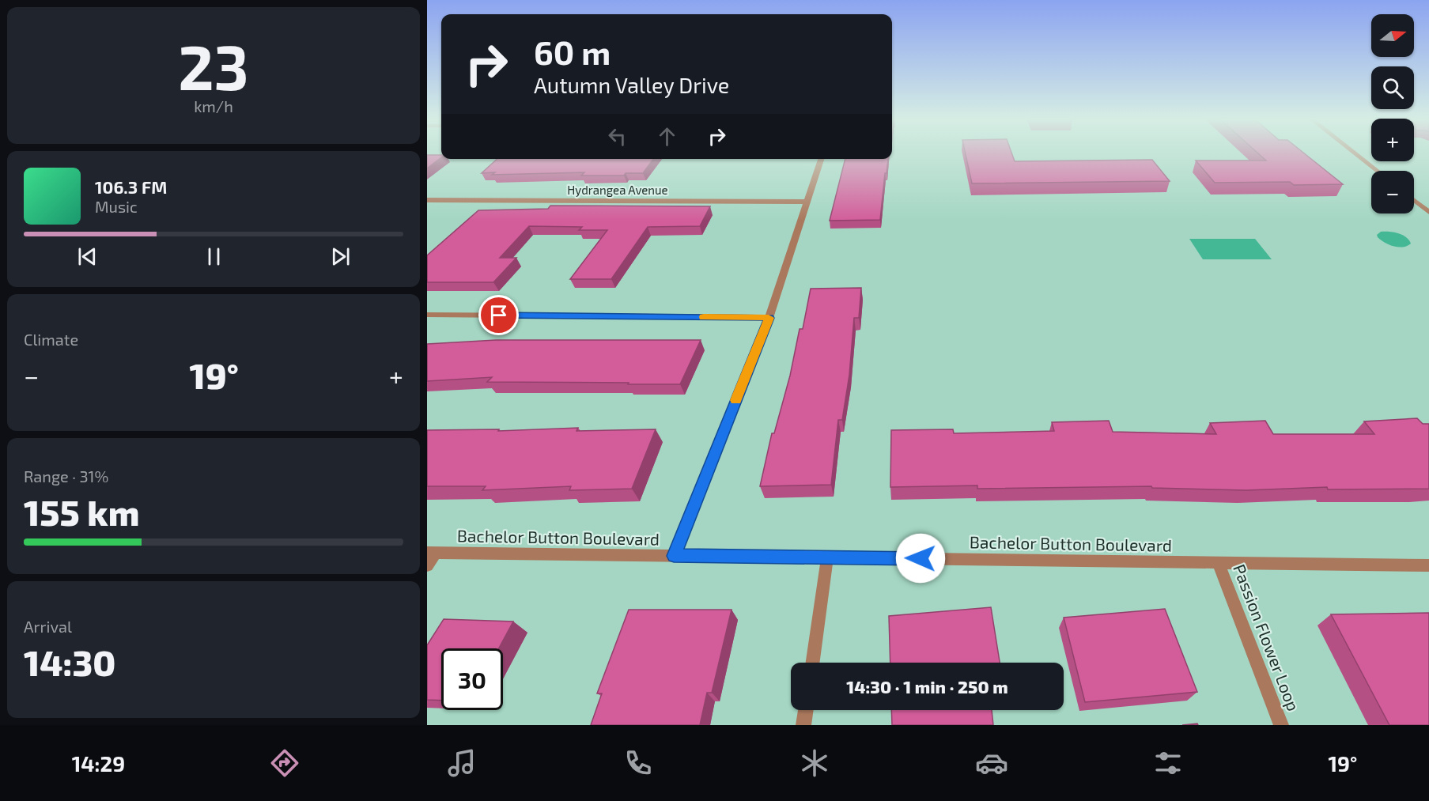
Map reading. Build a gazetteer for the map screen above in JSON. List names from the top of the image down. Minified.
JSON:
{"streets":{"street":["Hydrangea Avenue","Bachelor Button Boulevard","Passion Flower Loop"]},"crossings":[["Bachelor Button Boulevard","Passion Flower Loop"]],"north":"right","page":{"tile":[["23","km/h"],"Climate",["Range · 31%","155 km"],["Arrival","14:30"]],"map_buttons":["+","−"],"turn":["60 m","Autumn Valley Drive"],"song":["106.3 FM","Music"],"heat":["−","19°","+"],"limit":"30","trip":"14:30 · 1 min · 250 m","tabs":["14:29","19°"]}}
